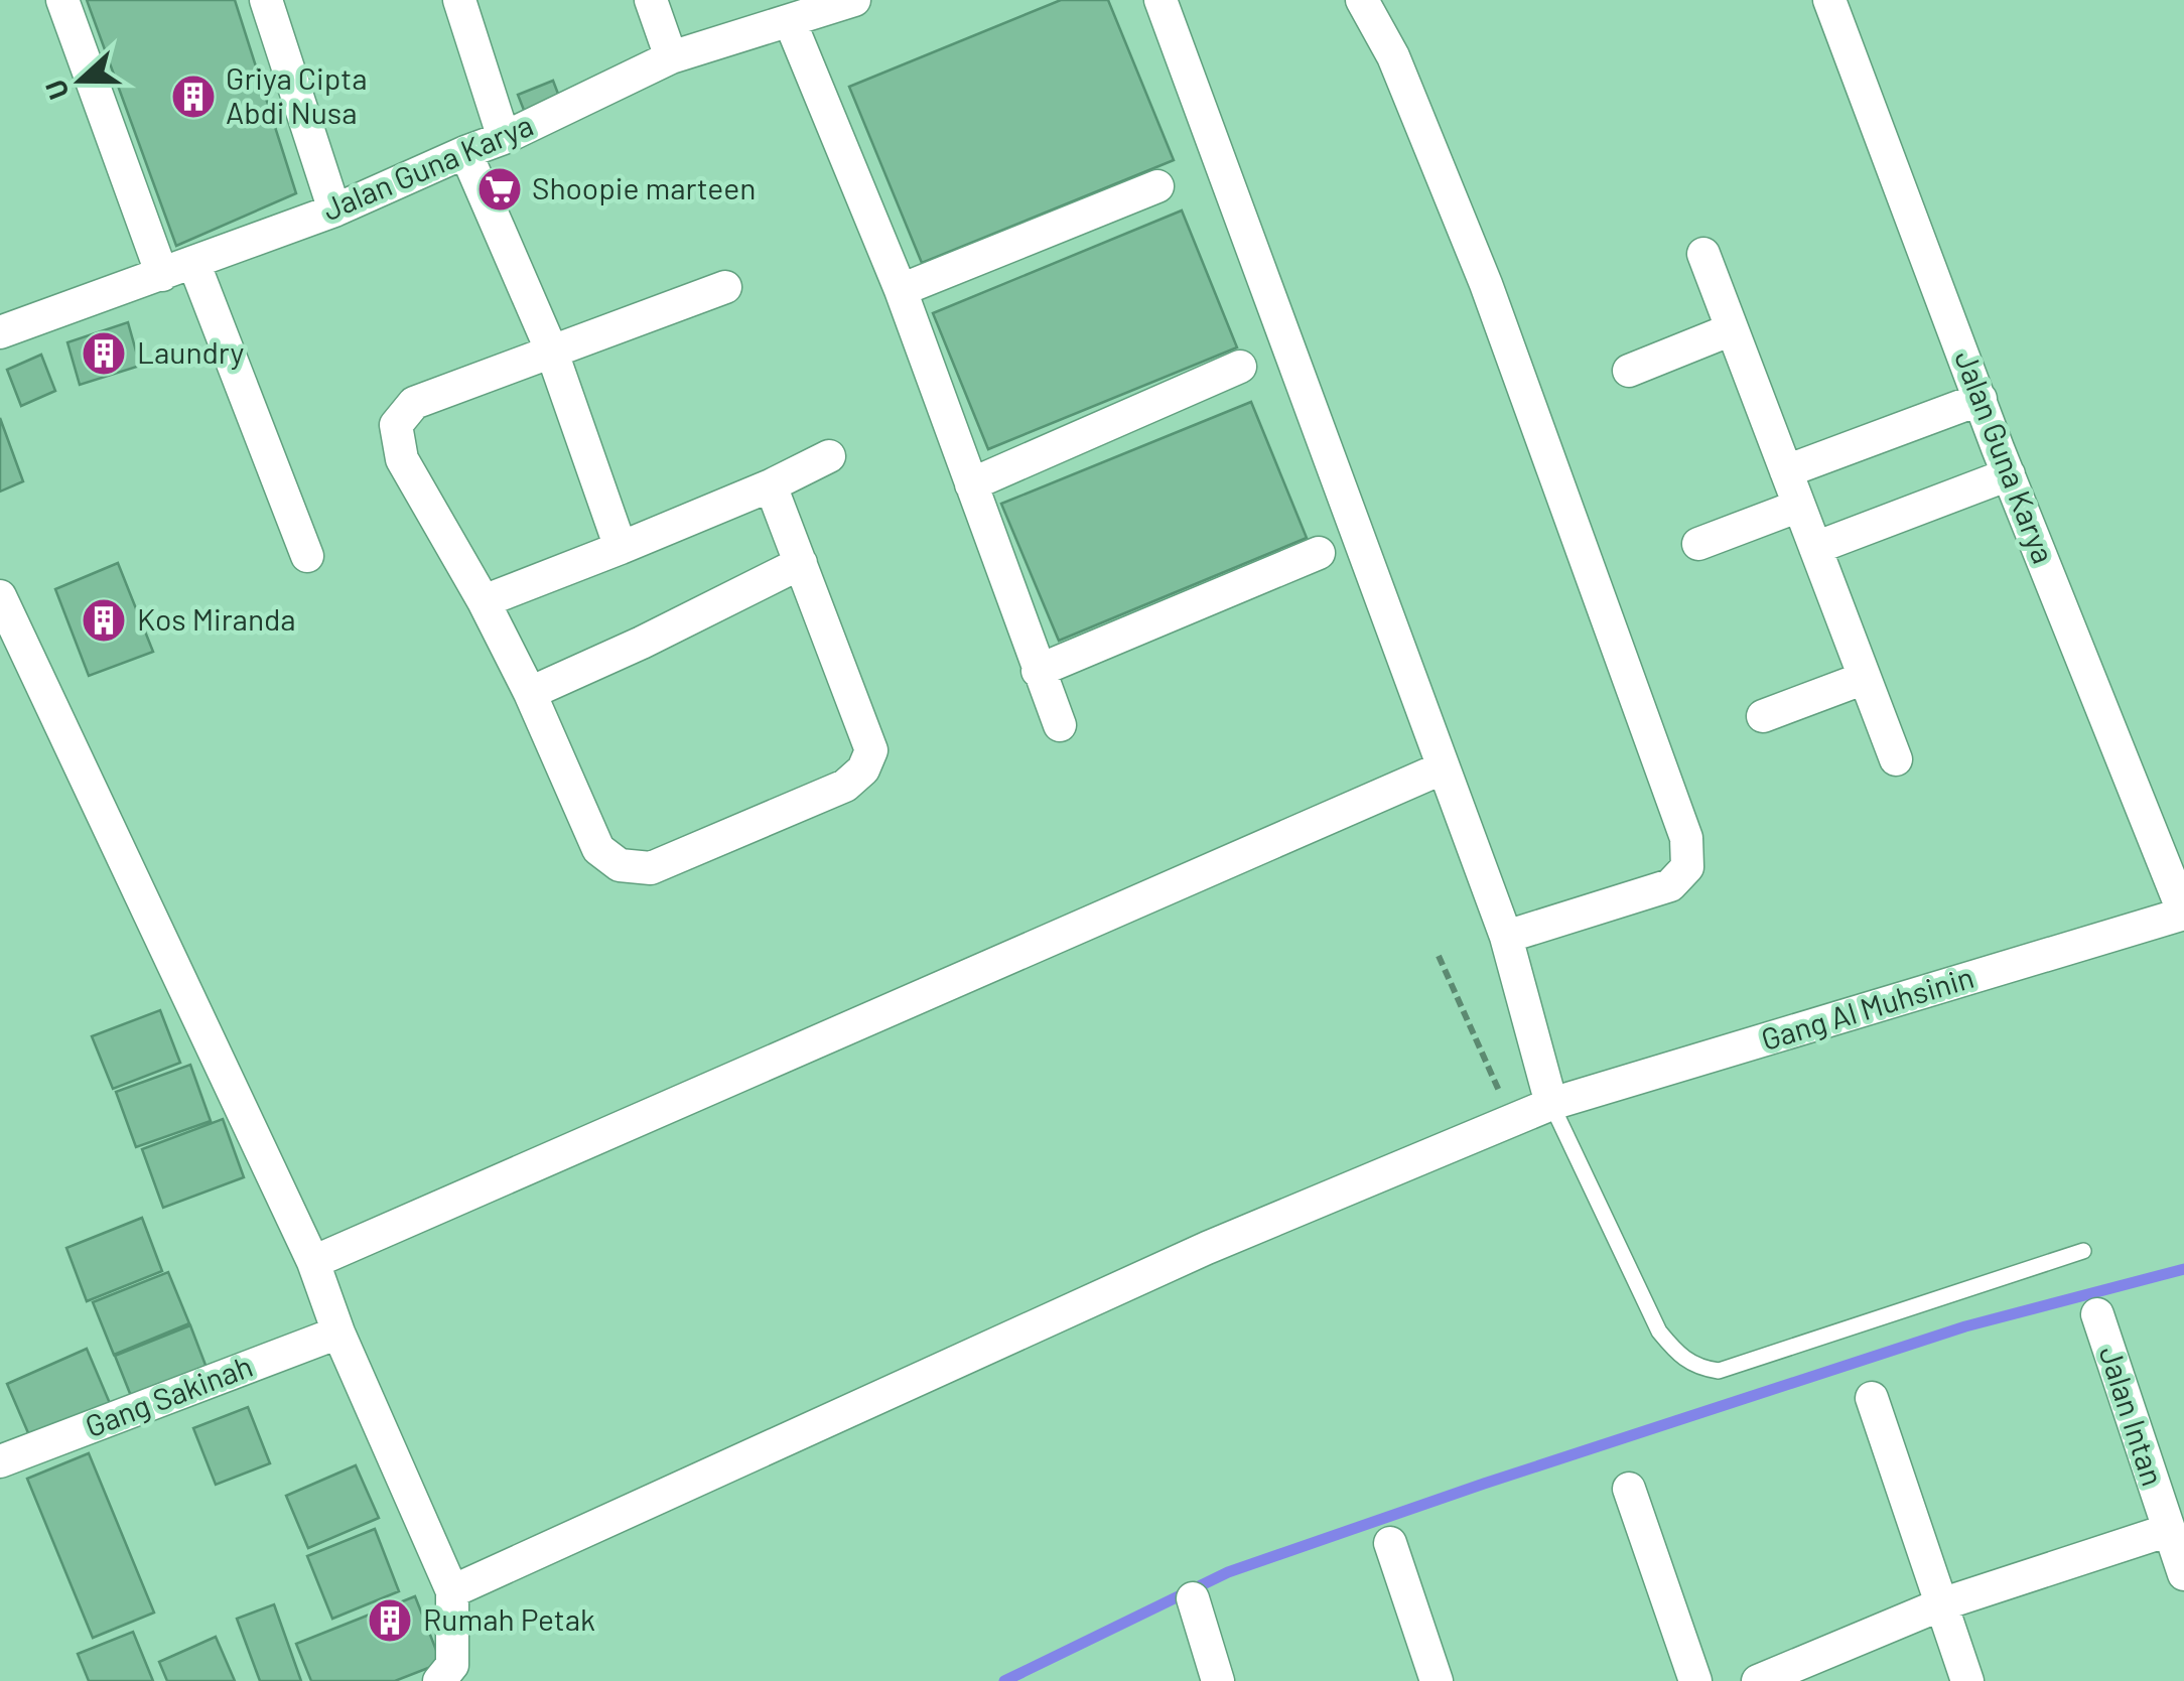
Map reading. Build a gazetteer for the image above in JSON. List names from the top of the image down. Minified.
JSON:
{"streets":{"street":["Jalan Guna Karya","Gang Al Muhsinin","Gang Sakinah","Jalan Intan"]},"crossings":[["Jalan Guna Karya","Gang Al Muhsinin"]],"places":{"building":["Griya Cipta Abdi Nusa","Laundry","Kos Miranda","Rumah Petak"],"supermarket":["Shoopie marteen"]},"north":"left"}
